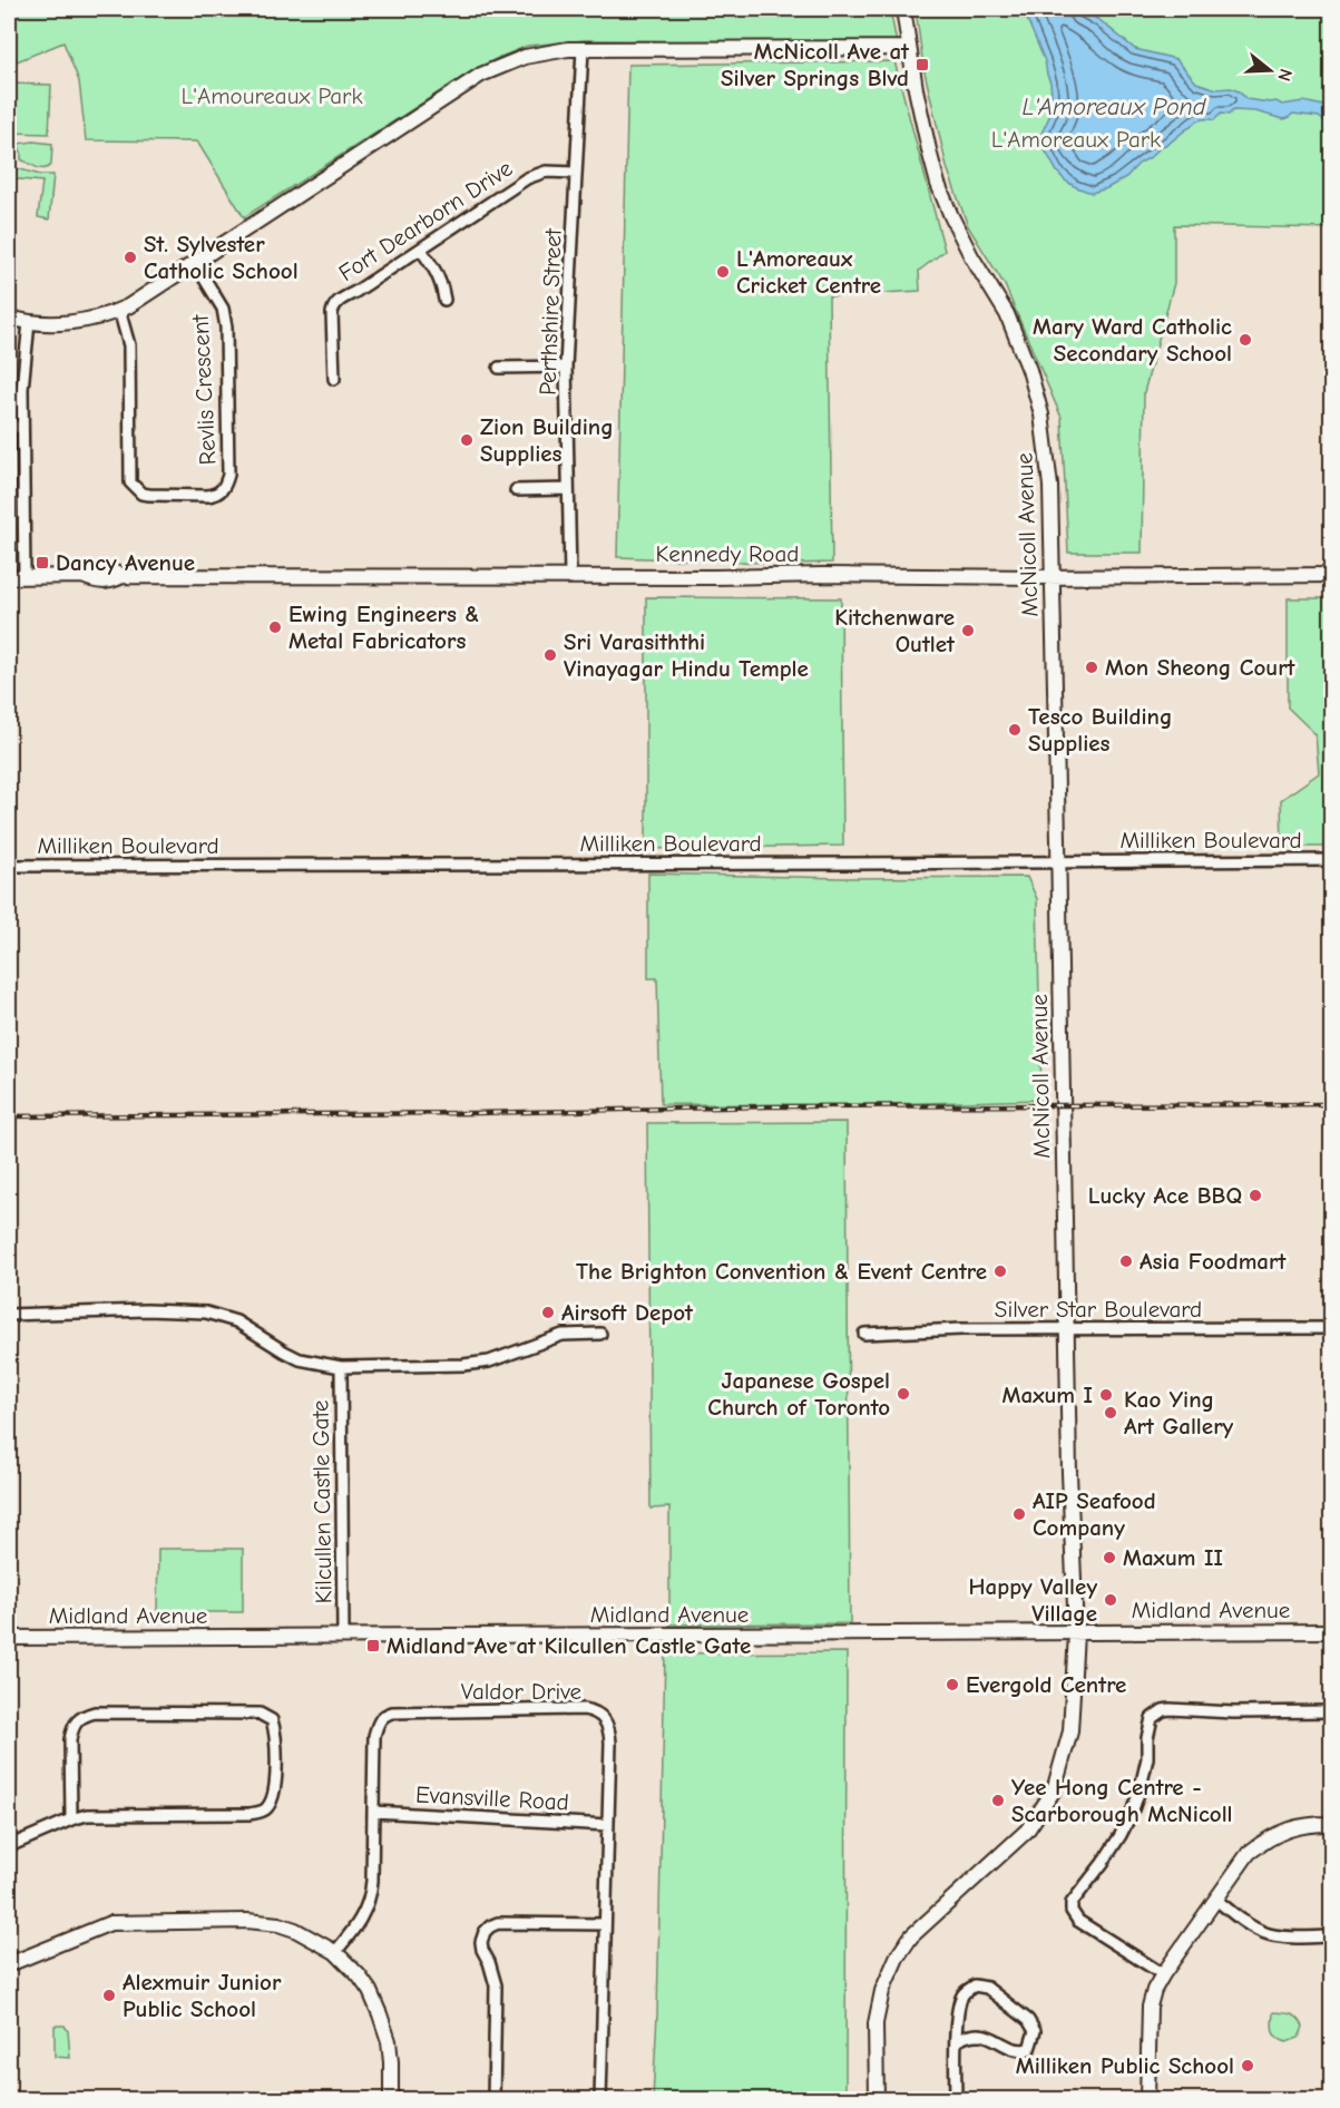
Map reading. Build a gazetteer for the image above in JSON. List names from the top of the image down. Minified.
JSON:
{"streets":{"main road":["McNicoll Avenue","Kennedy Road","Midland Avenue"],"street":["Fort Dearborn Drive","Perthshire Street","Revlis Crescent","Milliken Boulevard","Silver Star Boulevard","Kilcullen Castle Gate","Valdor Drive","Evansville Road"]},"crossings":[["Fort Dearborn Drive","Perthshire Street"],["Perthshire Street","Kennedy Road"],["McNicoll Avenue","Kennedy Road"],["McNicoll Avenue","Milliken Boulevard"],["McNicoll Avenue","Silver Star Boulevard"],["McNicoll Avenue","Midland Avenue"],["Kilcullen Castle Gate","Midland Avenue"],["Valdor Drive","Evansville Road"]],"water":["L'Amoreaux Pond"],"parks":["L'Amoureaux Park","L'Amoreaux Park"],"places":{"transit":["McNicoll Ave at Silver Springs Blvd","Dancy Avenue","Midland Ave at Kilcullen Castle Gate"],"other":["St. Sylvester Catholic School","L'Amoreaux Cricket Centre","Mary Ward Catholic Secondary School","Zion Building Supplies","Ewing Engineers & Metal Fabricators","Kitchenware Outlet","Sri Varasiththi Vinayagar Hindu Temple","Mon Sheong Court","Tesco Building Supplies","Lucky Ace BBQ","Asia Foodmart","The Brighton Convention & Event Centre","Airsoft Depot","Japanese Gospel Church of Toronto","Maxum I","Kao Ying Art Gallery","AIP Seafood Company","Maxum II","Happy Valley Village","Evergold Centre","Yee Hong Centre - Scarborough McNicoll","Alexmuir Junior Public School","Milliken Public School"]},"north":"right"}
